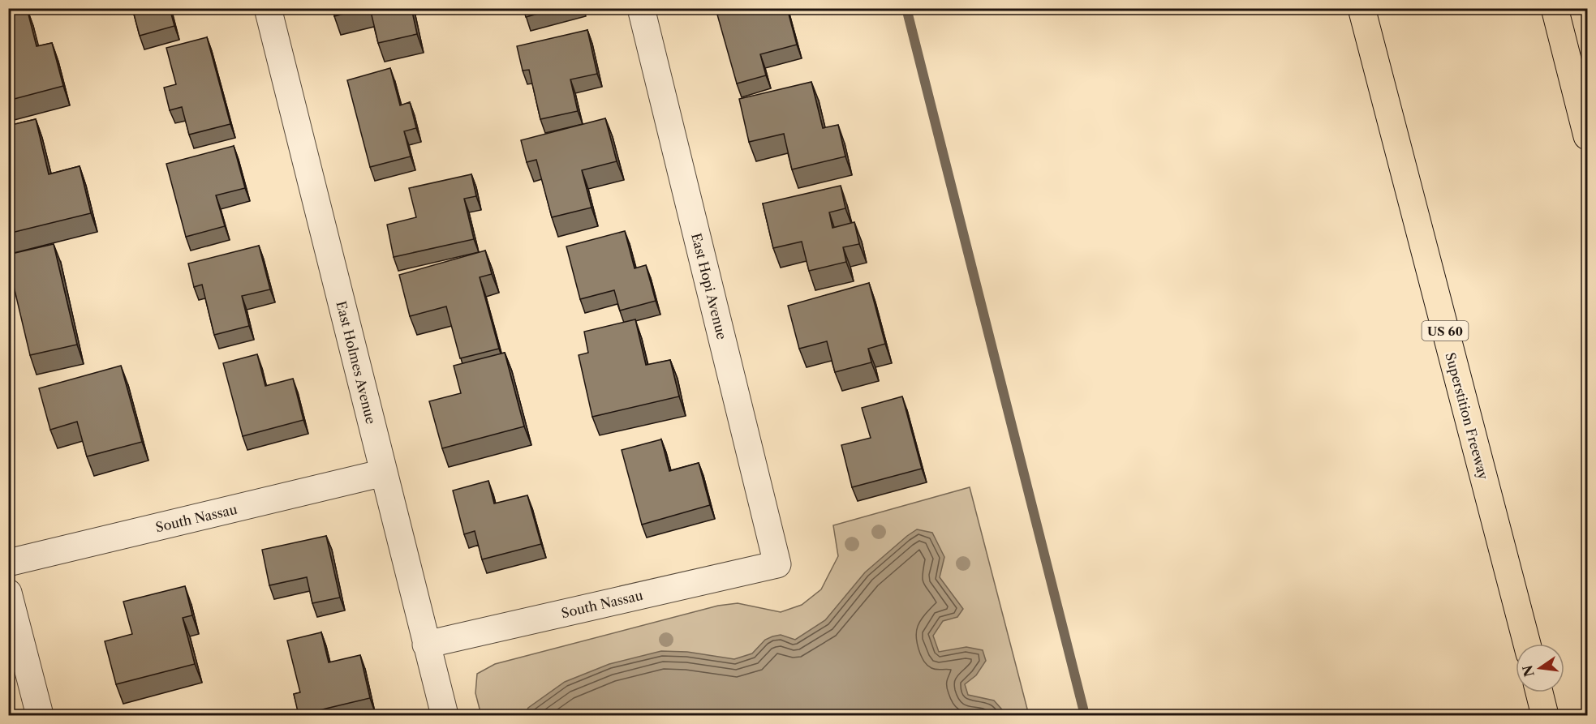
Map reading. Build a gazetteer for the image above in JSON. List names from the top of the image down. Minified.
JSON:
{"streets":{"highway":["US 60","Superstition Freeway"],"street":["East Hopi Avenue","East Holmes Avenue","South Nassau"]},"crossings":[["East Hopi Avenue","South Nassau"],["East Holmes Avenue","South Nassau"]],"north":"left"}
